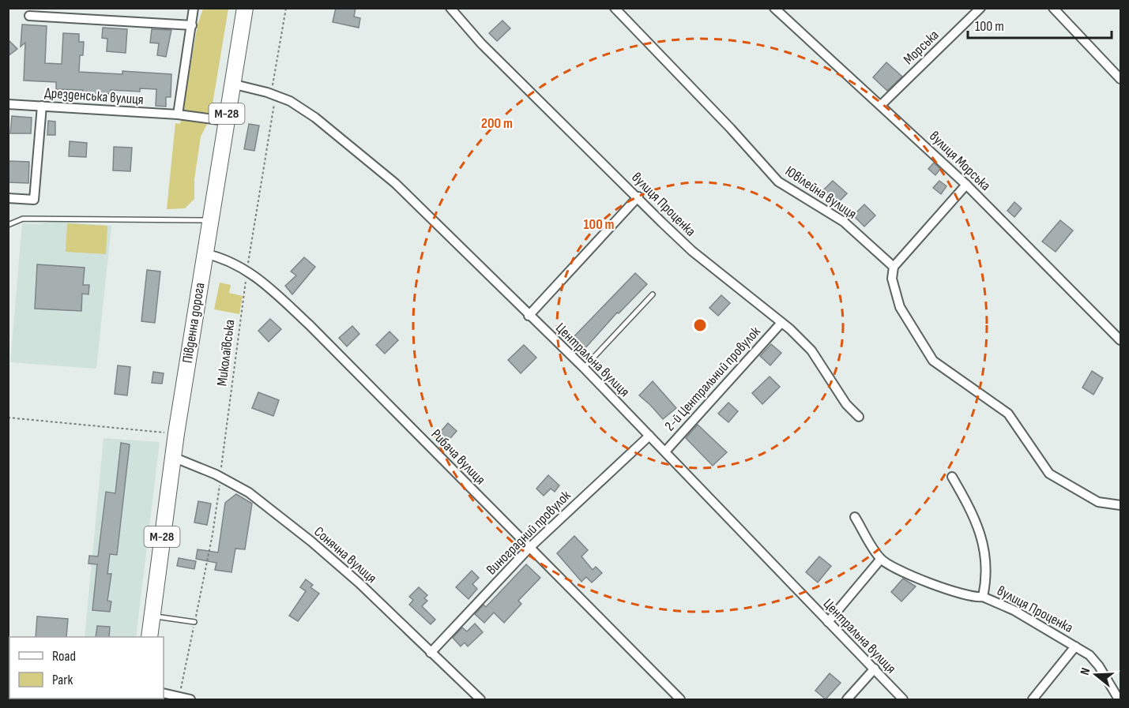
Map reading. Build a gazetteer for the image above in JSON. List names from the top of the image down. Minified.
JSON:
{"streets":{"highway":["М-28","Південна дорога"],"street":["Морська","Дрезденська вулиця","вулиця Морська","Ювілейна вулиця","вулиця Проценка","Центральна вулиця","2-й Центральний провулок","Рибача вулиця","Виноградний провулок","Сонячна вулиця"],"path":["Миколаївська"]},"crossings":[["Морська","вулиця Морська"],["Дрезденська вулиця","Південна дорога"],["вулиця Проценка","2-й Центральний провулок"],["Південна дорога","Центральна вулиця"],["Південна дорога","Рибача вулиця"],["Південна дорога","Сонячна вулиця"],["Миколаївська","Центральна вулиця"],["Миколаївська","Рибача вулиця"],["Миколаївська","Сонячна вулиця"],["Центральна вулиця","2-й Центральний провулок"],["Центральна вулиця","Виноградний провулок"],["Рибача вулиця","Виноградний провулок"],["Виноградний провулок","Сонячна вулиця"]],"legend":["Road","Park"],"scale_bar":"100 m","north":"left","rings":["200 m","100 m"]}
